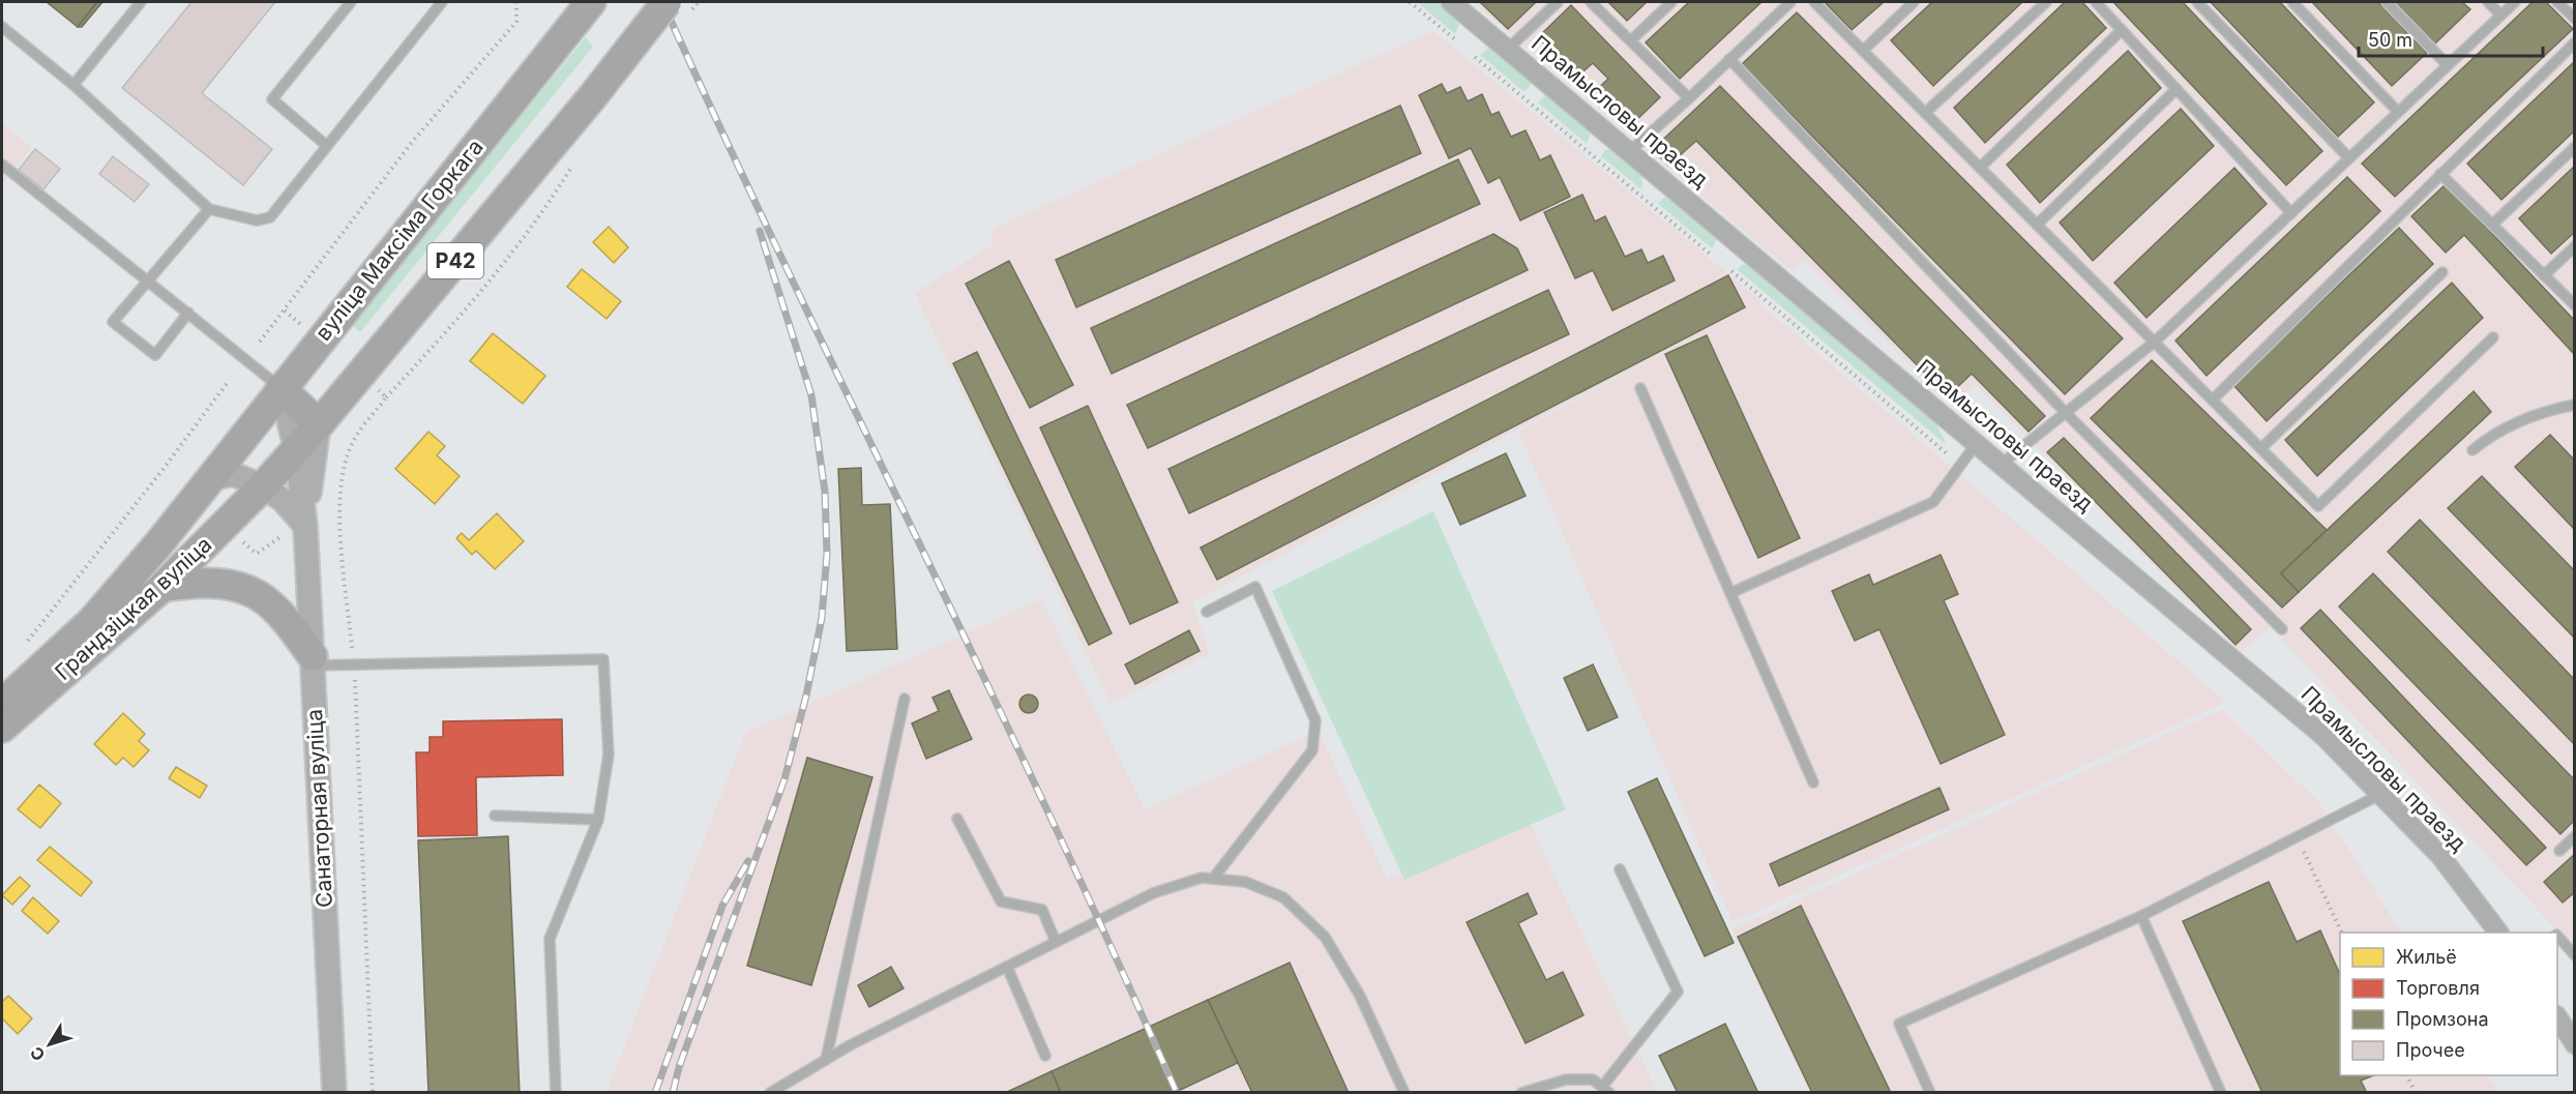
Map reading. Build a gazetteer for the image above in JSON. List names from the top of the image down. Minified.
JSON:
{"streets":{"main road":["вуліца Максіма Горкага","Р42","Грандзіцкая вуліца"],"street":["Прамысловы праезд","Санаторная вуліца"]},"crossings":[["вуліца Максіма Горкага","Грандзіцкая вуліца"],["Р42","Грандзіцкая вуліца"]],"legend":["Жильё","Торговля","Промзона","Прочее"],"scale_bar":"50 m","north":"bottom left"}
